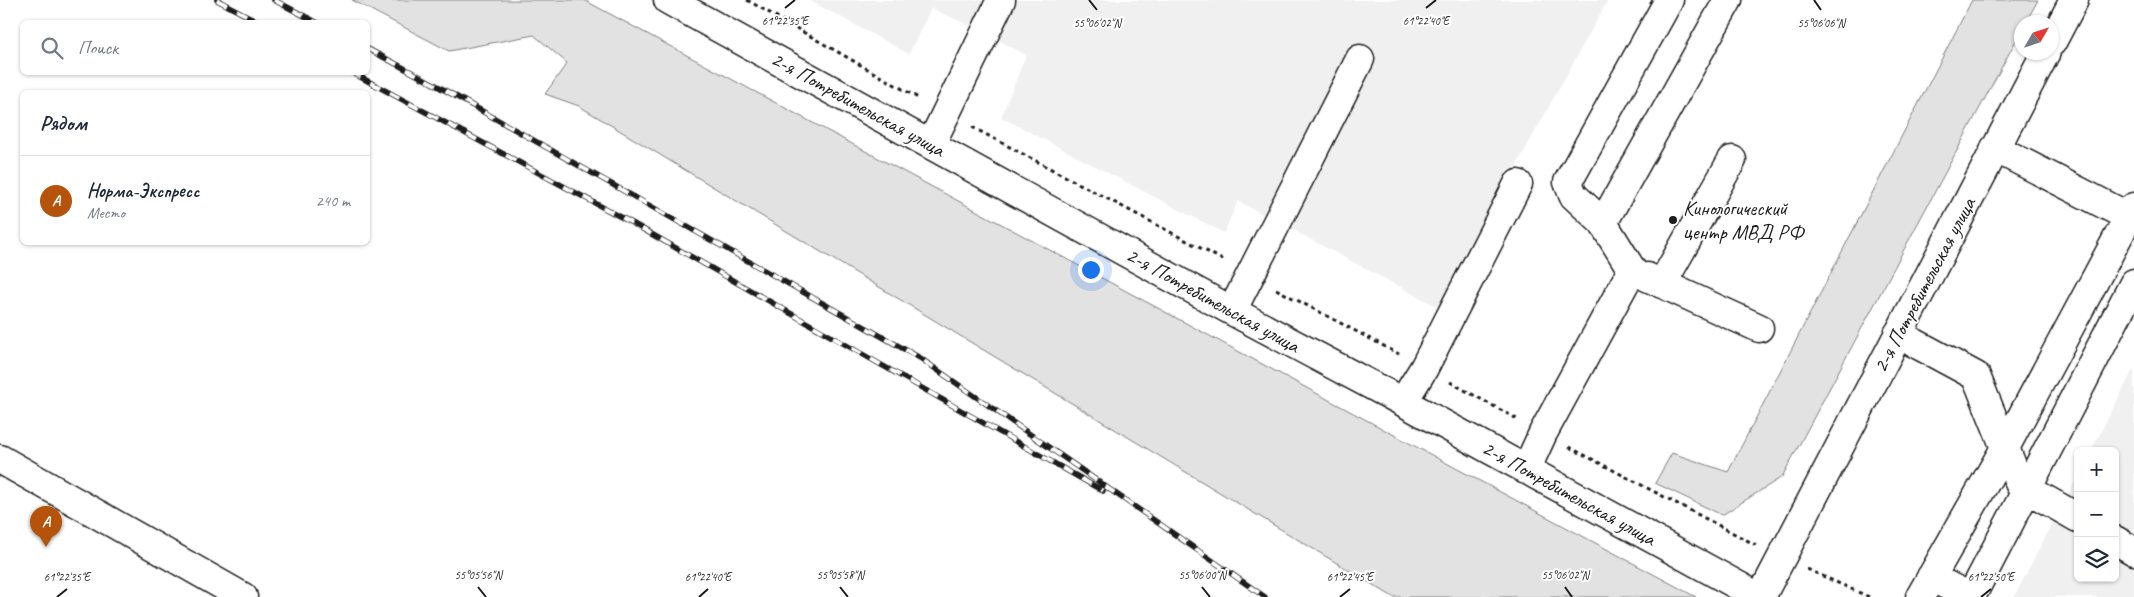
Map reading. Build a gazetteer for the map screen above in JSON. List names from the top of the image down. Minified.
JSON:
{"streets":{"street":["2-я Потребительская улица"]},"places":["Кинологический центр МВД РФ"],"north":"top right","page":{"search":"Поиск","heading":"Рядом","list":[{"mark":"A","name":"Норма-Экспресс","note":"Место","value":"240 m"}],"map_buttons":["+","−"],"pins":"A"},"coordinates":["61°22'35\"E","61°22'40\"E","55°06'06\"N","55°06'02\"N","55°05'56\"N","55°05'58\"N","55°06'00\"N","61°22'45\"E","61°22'50\"E"]}
